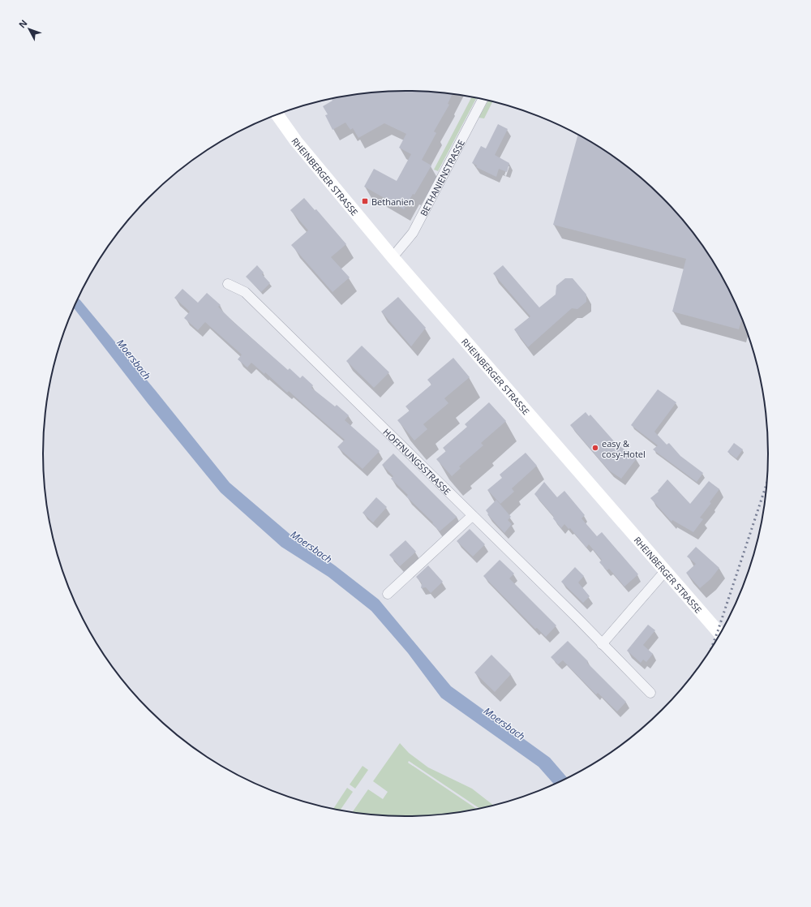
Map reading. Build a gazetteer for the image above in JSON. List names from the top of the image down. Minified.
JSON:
{"streets":{"main road":["RHEINBERGER STRASSE"],"street":["BETHANIENSTRASSE","HOFFNUNGSSTRASSE"]},"crossings":[["RHEINBERGER STRASSE","BETHANIENSTRASSE"]],"water":["Moersbach"],"places":{"transit":["Bethanien"],"other":["easy & cosy-Hotel"]},"north":"top left"}
